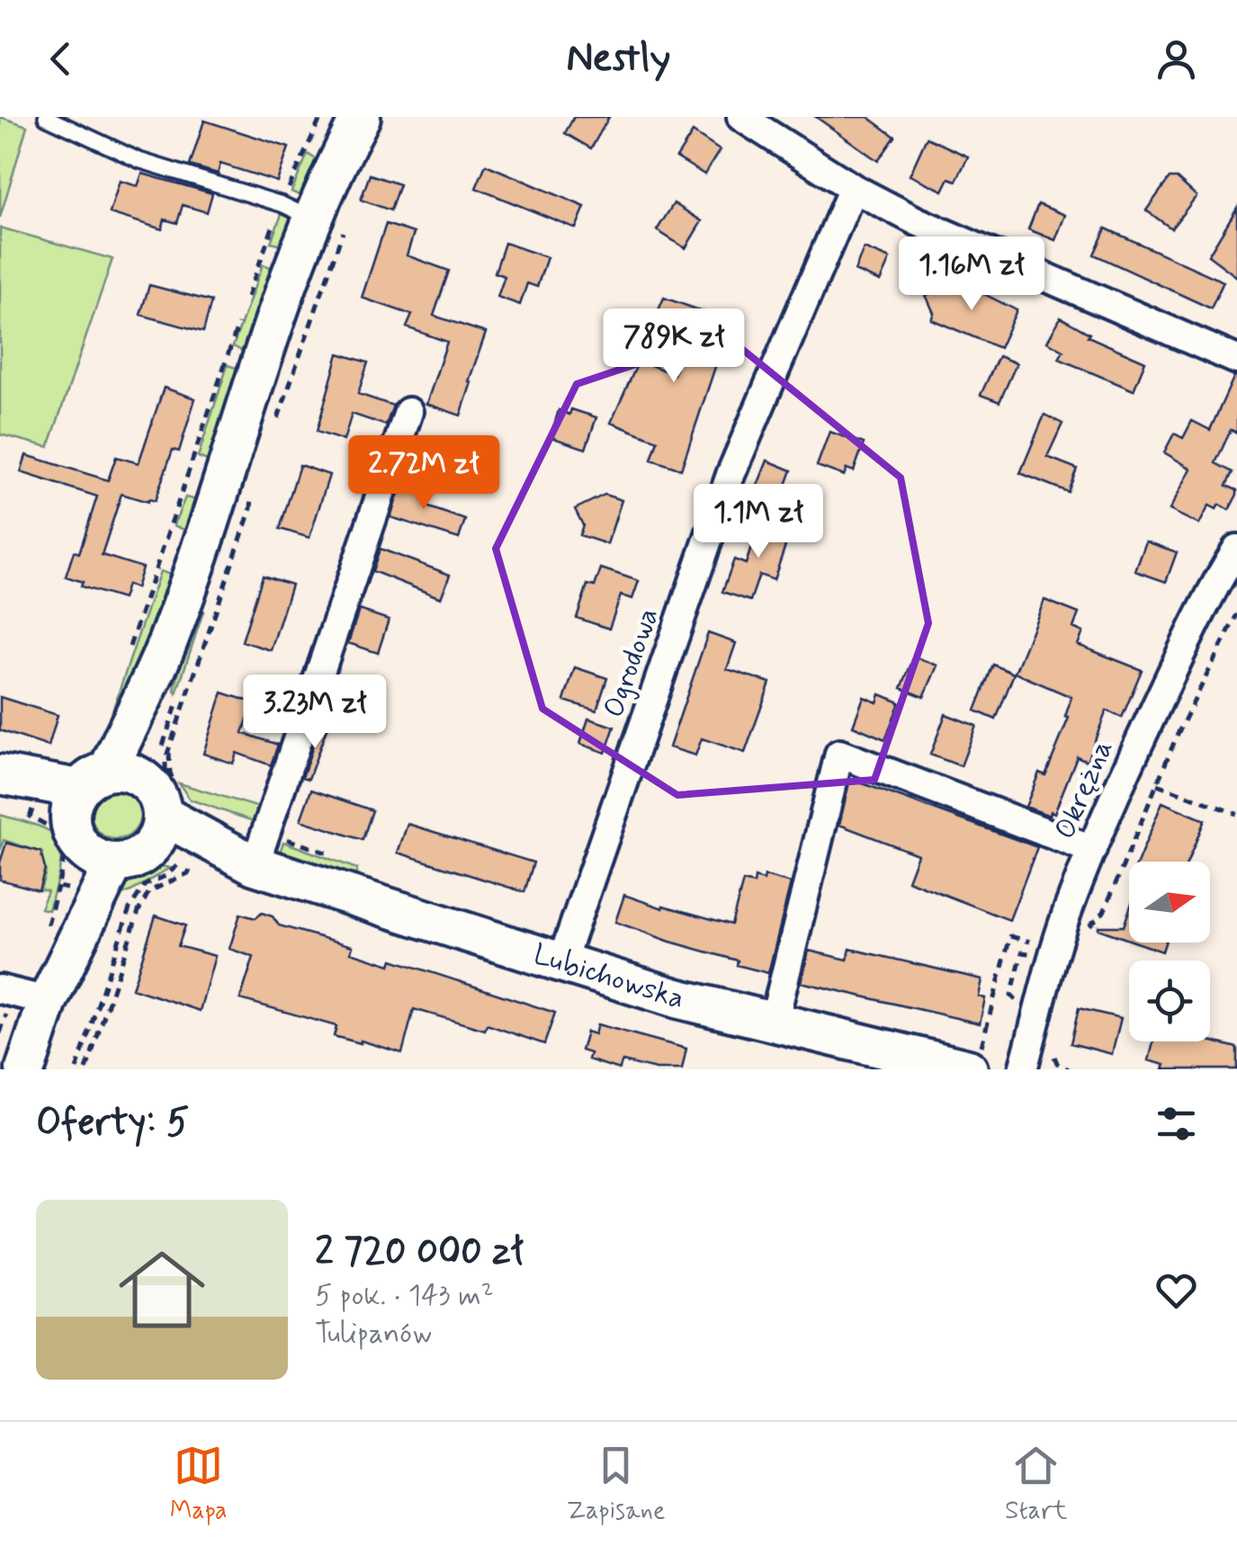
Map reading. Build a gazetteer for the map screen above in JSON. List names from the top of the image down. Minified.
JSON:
{"streets":{"street":["Ogrodowa","Okrężna","Lubichowska"]},"crossings":[["Ogrodowa","Lubichowska"]],"north":"right","page":{"header":"Nestly","price":["1.16M zł","789K zł","2.72M zł","1.1M zł","3.23M zł"],"heading":"Oferty: 5","list":[{"name":"2 720 000 zł","note":"5 pok. · 143 m² · Tulipanów"}],"tabs":["Mapa","Zapisane","Start"]}}
